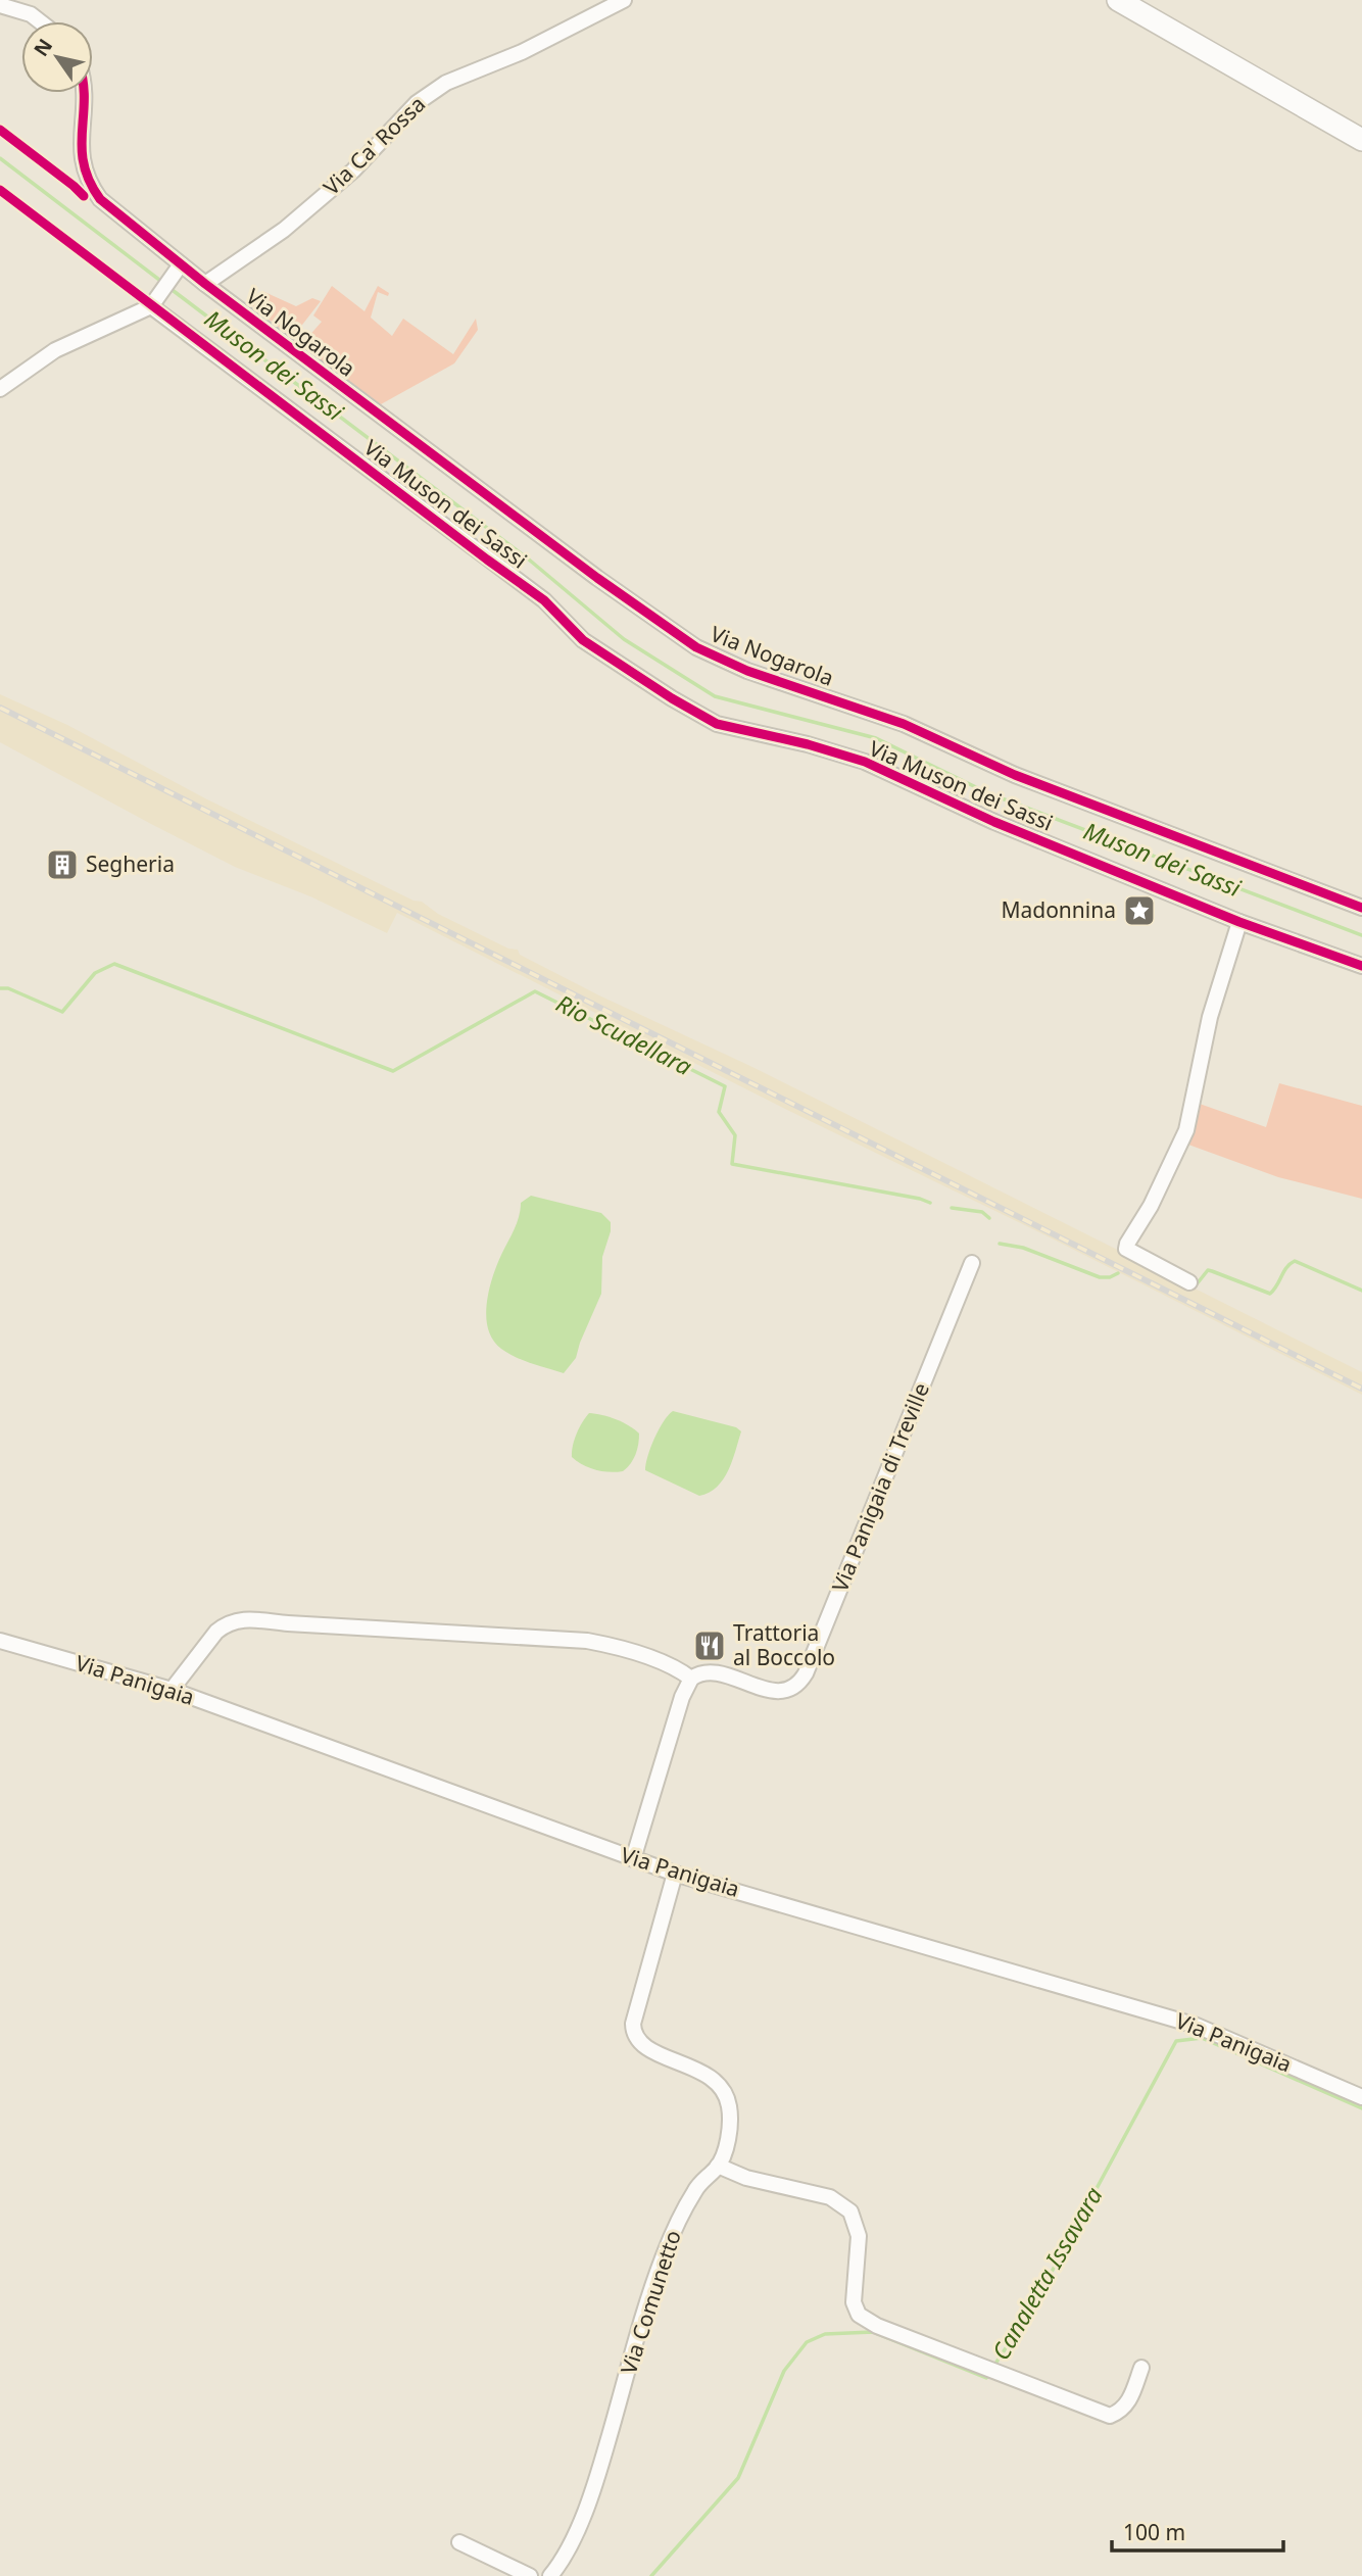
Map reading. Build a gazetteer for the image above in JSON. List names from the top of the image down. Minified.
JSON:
{"streets":{"street":["Via Ca' Rossa","Via Nogarola","Via Muson dei Sassi","Via Panigaia di Treville","Via Panigaia","Via Comunetto"]},"crossings":[["Via Ca' Rossa","Via Nogarola"],["Via Panigaia di Treville","Via Panigaia"],["Via Panigaia","Via Comunetto"]],"water":["Muson dei Sassi","Rio Scudellara","Canaletta Issavara"],"places":{"building":["Segheria"],"place":["Madonnina"],"restaurant":["Trattoria al Boccolo"]},"scale_bar":"100 m","north":"top left"}
